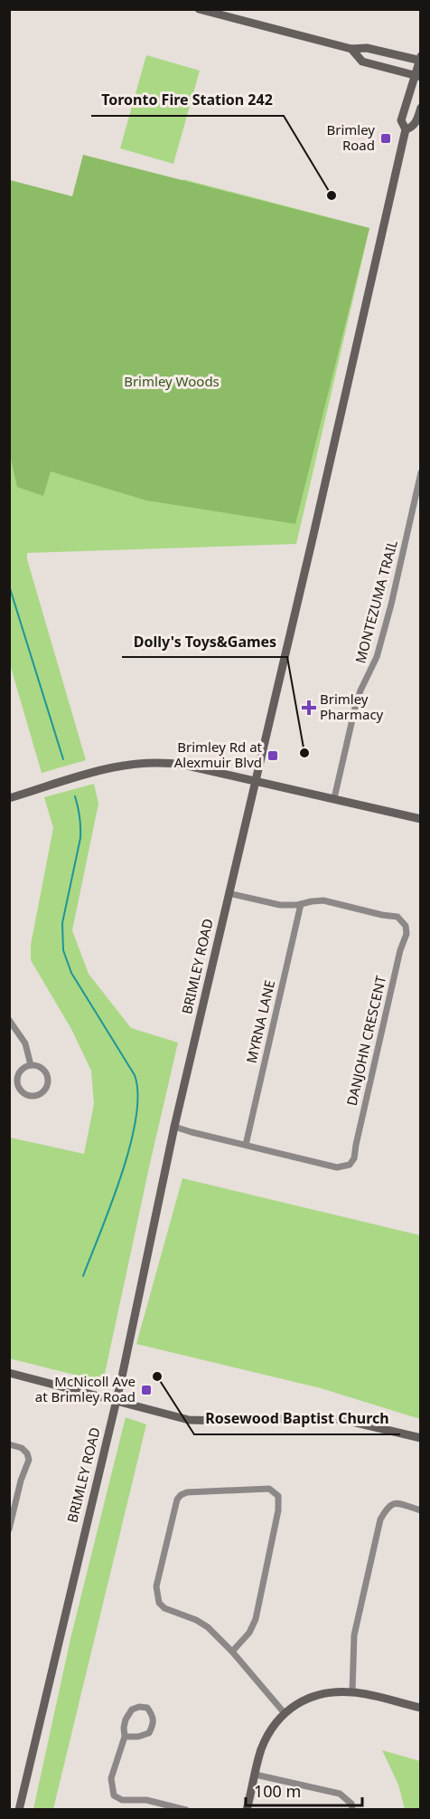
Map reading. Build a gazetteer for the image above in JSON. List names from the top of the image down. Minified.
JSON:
{"streets":{"main road":["BRIMLEY ROAD"],"street":["MONTEZUMA TRAIL","MYRNA LANE","DANJOHN CRESCENT"]},"crossings":[["BRIMLEY ROAD","DANJOHN CRESCENT"],["MYRNA LANE","DANJOHN CRESCENT"]],"parks":["Brimley Woods"],"places":{"transit":["Brimley Road","Brimley Rd at Alexmuir Blvd","McNicoll Ave at Brimley Road"],"other":["Toronto Fire Station 242","Dolly's Toys&Games","Rosewood Baptist Church"],"health":["Brimley Pharmacy"]},"scale_bar":"100 m"}
